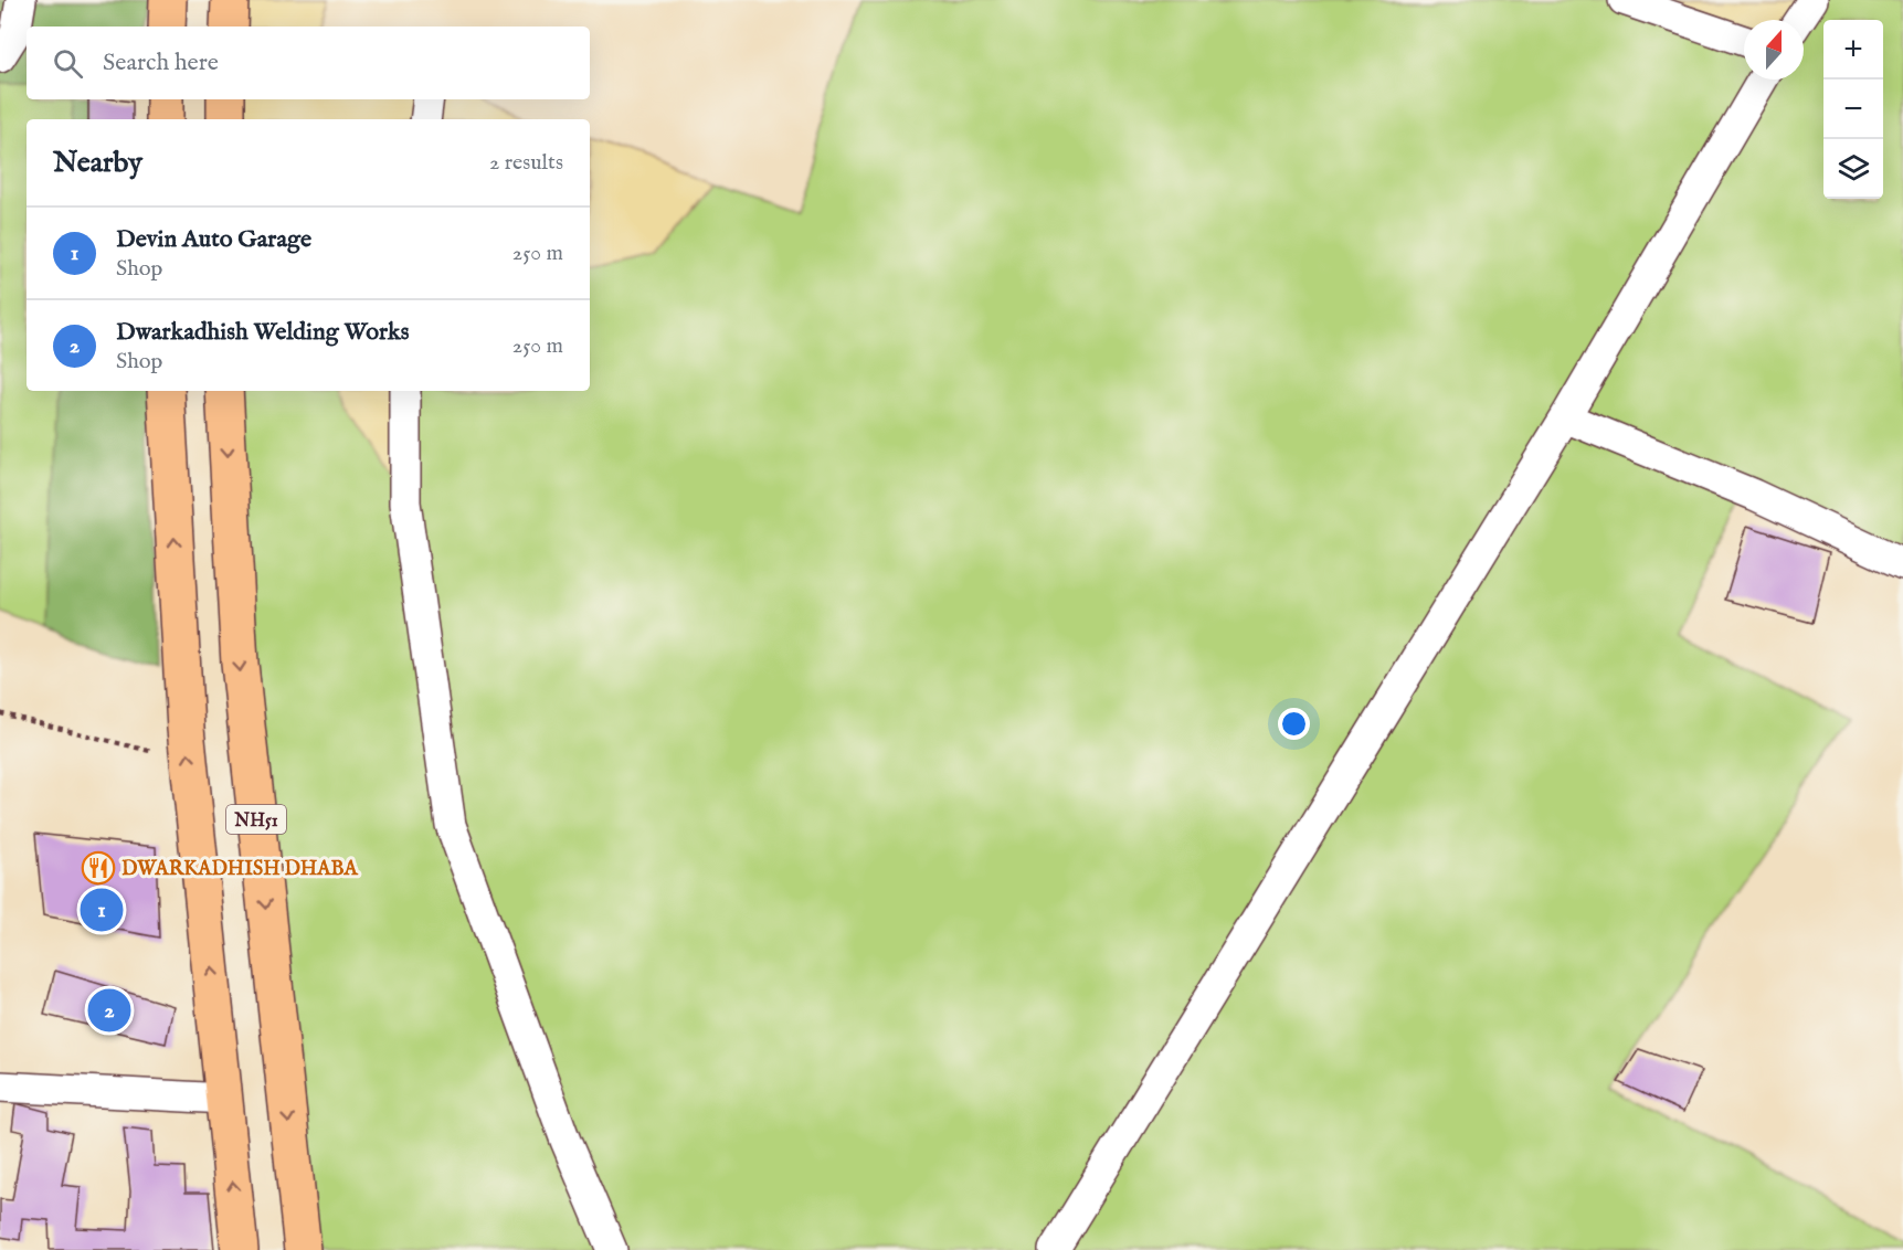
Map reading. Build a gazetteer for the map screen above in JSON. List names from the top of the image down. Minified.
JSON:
{"streets":{"highway":["NH51"]},"places":{"restaurant":["DWARKADHISH DHABA"]},"north":"top","page":{"map_buttons":["+","−"],"search":"Search here","heading":["Nearby","2 results"],"list":[{"mark":"1","name":"Devin Auto Garage","note":"Shop","value":"250 m"},{"mark":"2","name":"Dwarkadhish Welding Works","note":"Shop","value":"250 m"}],"pins":["1","2"]}}
